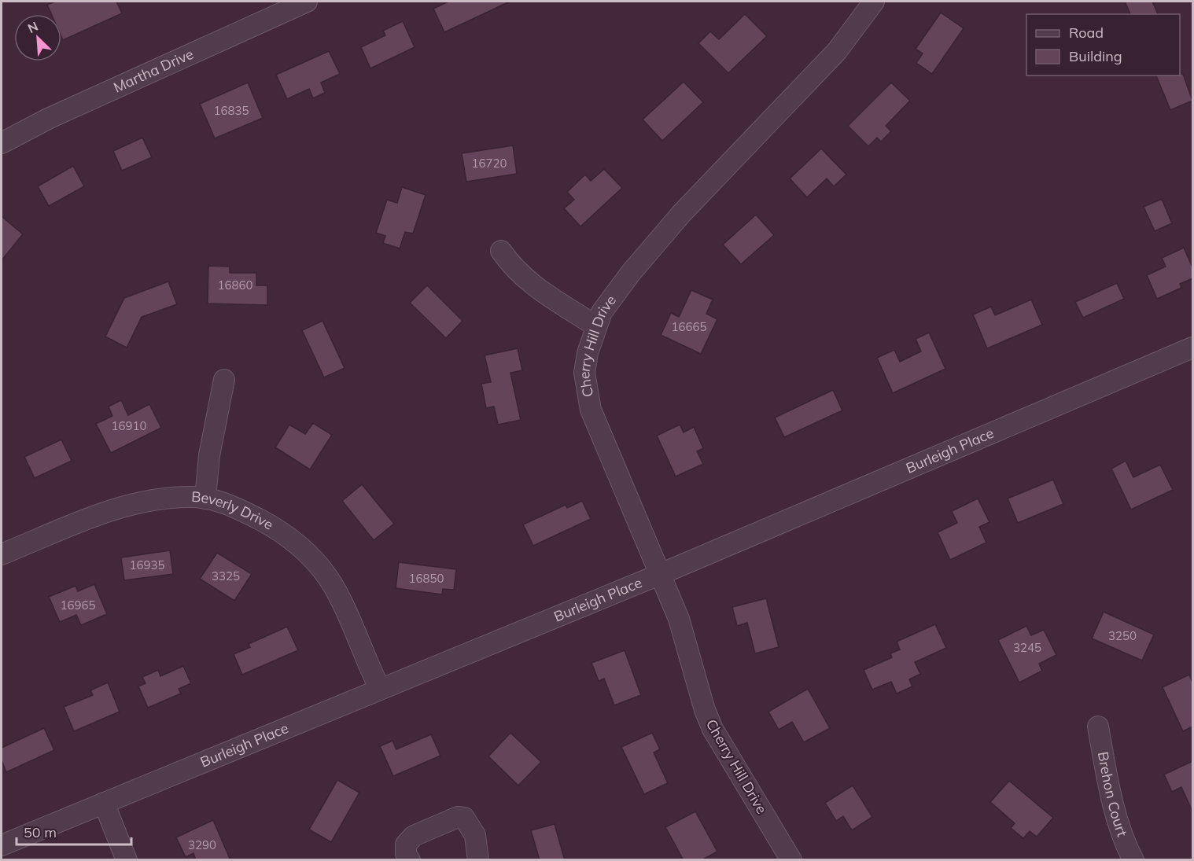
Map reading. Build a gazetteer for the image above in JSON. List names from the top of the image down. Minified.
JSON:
{"streets":{"street":["Martha Drive","Cherry Hill Drive","Burleigh Place","Beverly Drive","Brehon Court"]},"crossings":[["Cherry Hill Drive","Burleigh Place"],["Burleigh Place","Beverly Drive"]],"house_numbers":["16835","16720","16860","16665","16910","16935","3325","16850","16965","3250","3245","3290"],"legend":["Road","Building"],"scale_bar":"50 m","north":"top left"}
